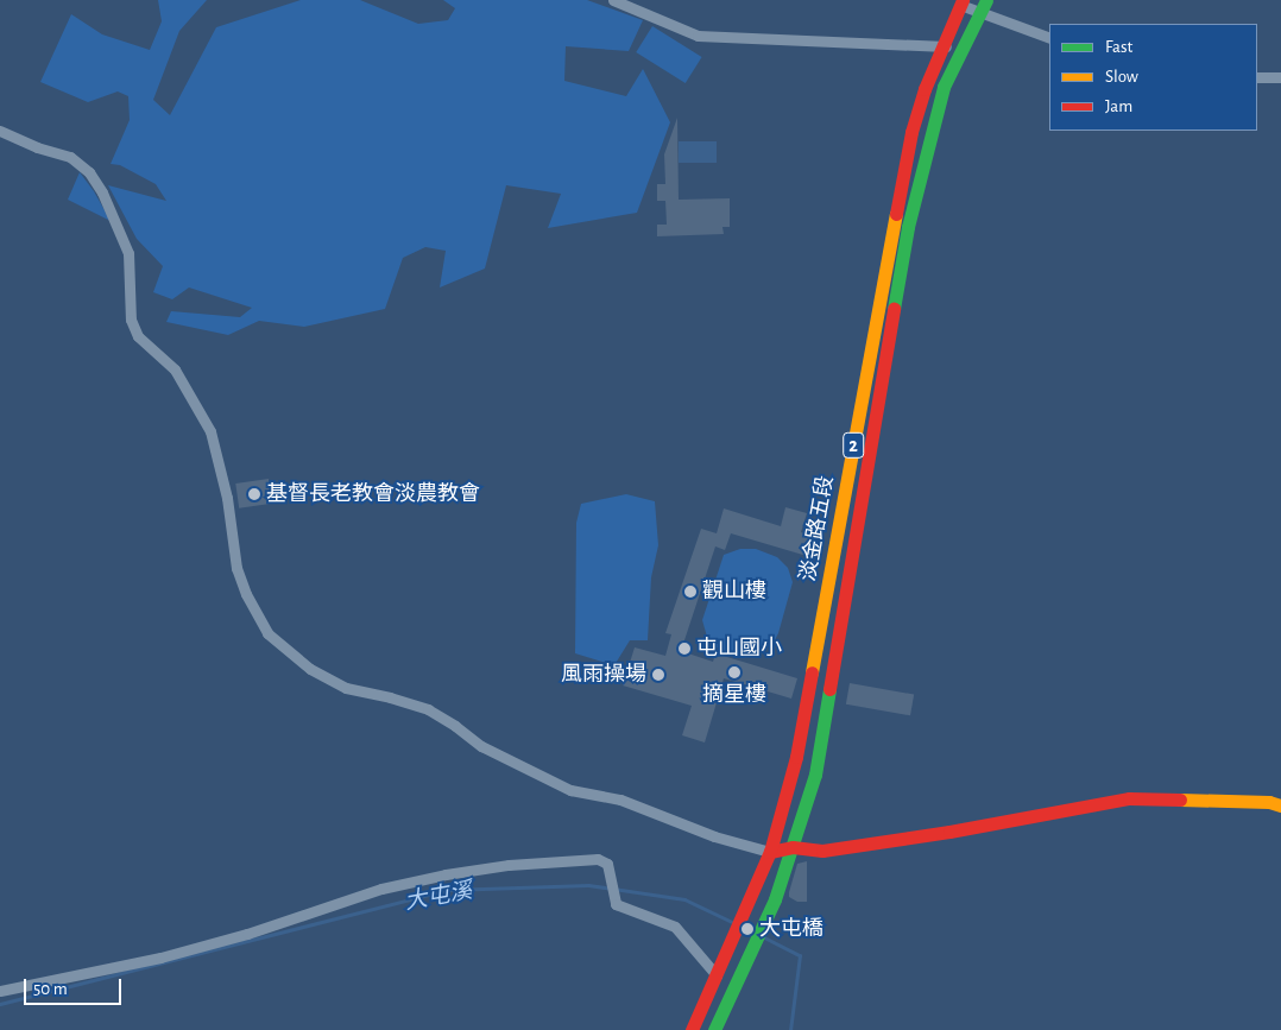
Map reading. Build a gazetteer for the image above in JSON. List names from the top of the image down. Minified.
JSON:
{"streets":{"main road":["2","淡金路五段"]},"crossings":[["2","淡金路五段"]],"water":["大屯溪"],"places":["基督長老教會淡農教會","觀山樓","屯山國小","摘星樓","風雨操場","大屯橋"],"legend":["Fast","Slow","Jam"],"scale_bar":"50 m"}
